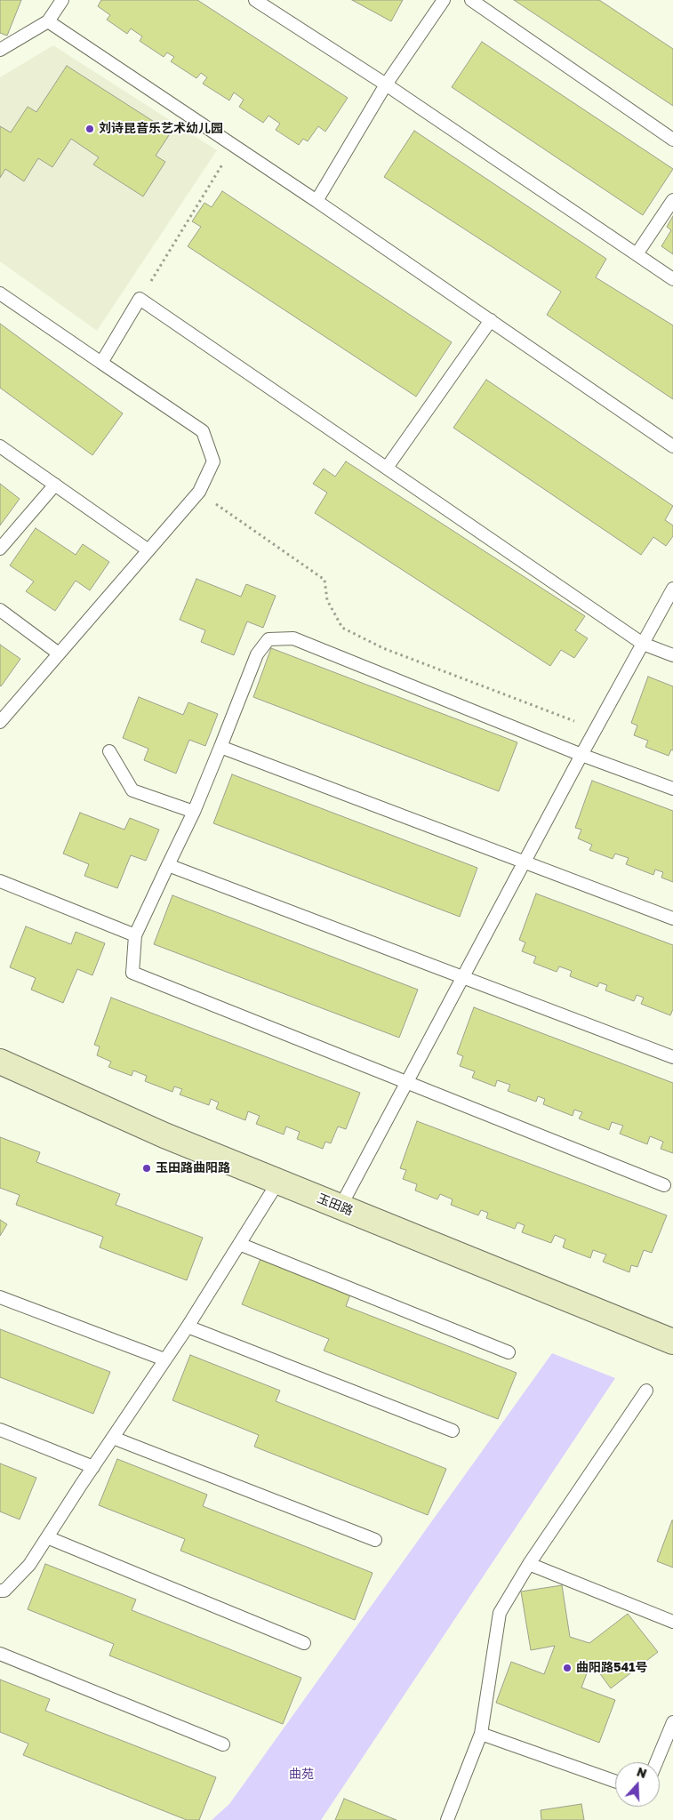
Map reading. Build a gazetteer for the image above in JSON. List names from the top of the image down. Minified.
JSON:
{"streets":{"street":["玉田路"]},"parks":["曲苑"],"places":["刘诗昆音乐艺术幼儿园","玉田路曲阳路","曲阳路541号"],"north":"top"}
